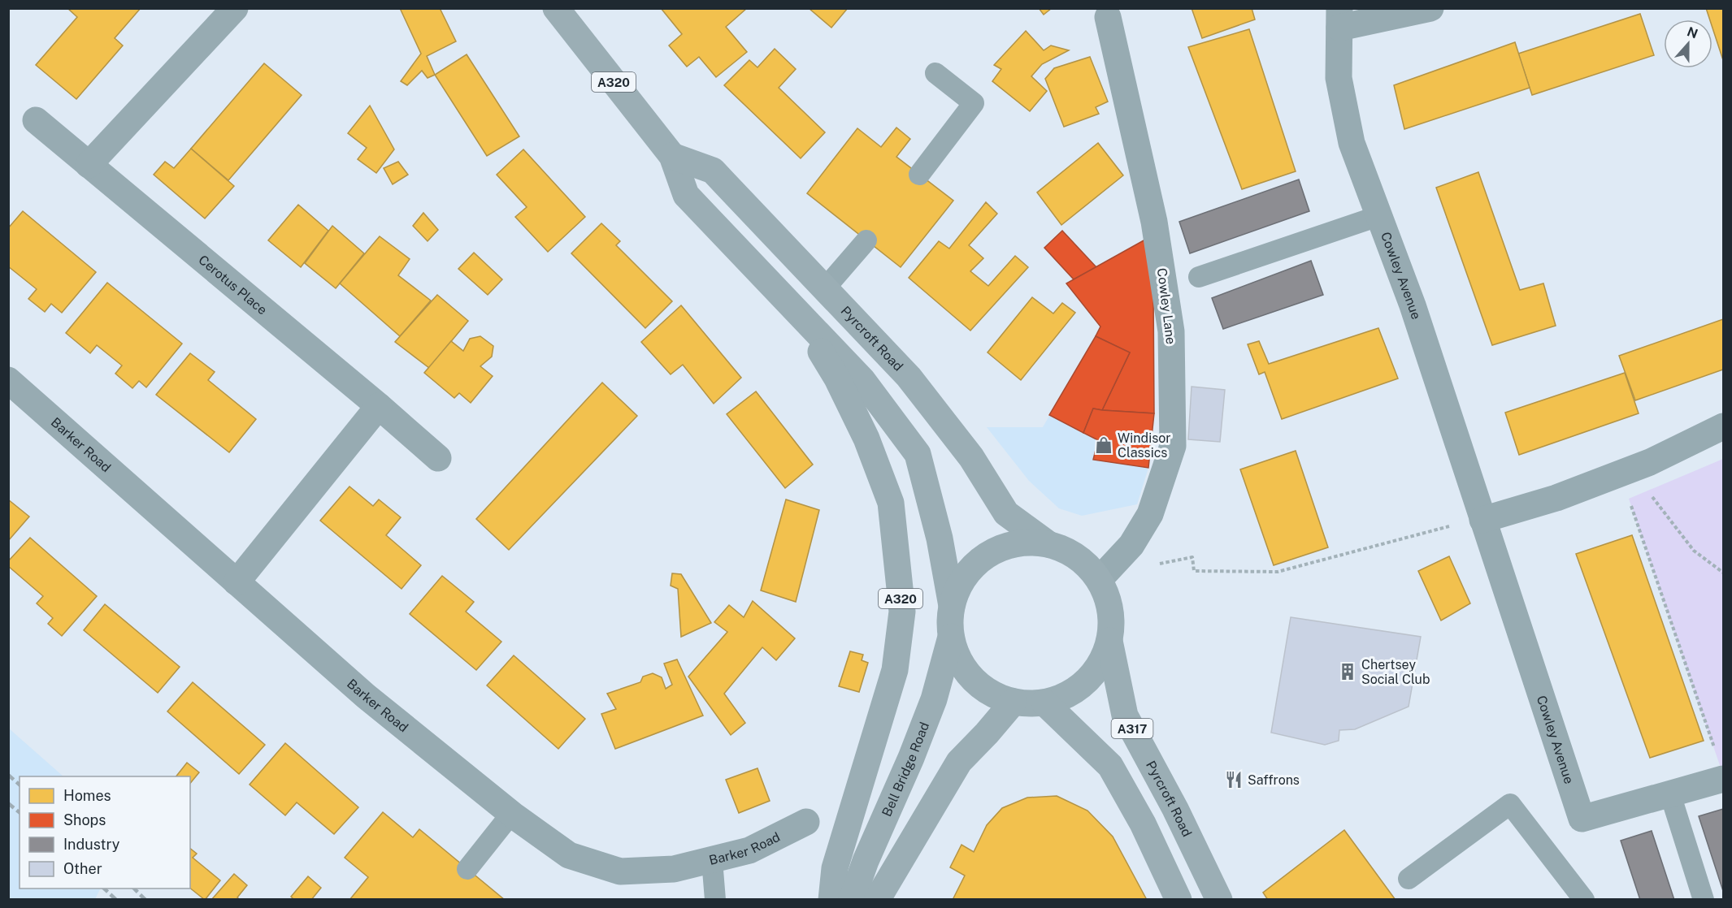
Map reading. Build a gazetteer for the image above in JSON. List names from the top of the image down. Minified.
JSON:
{"streets":{"main road":["A320","Pyrcroft Road","A317","Bell Bridge Road"],"street":["Cowley Avenue","Cerotus Place","Cowley Lane","Barker Road"]},"crossings":[["A320","Cowley Lane"],["A320","Pyrcroft Road"],["A320","Bell Bridge Road"],["Cowley Lane","Pyrcroft Road"],["Cowley Lane","Bell Bridge Road"],["Pyrcroft Road","Bell Bridge Road"]],"places":{"shop":["Windisor Classics"],"building":["Chertsey Social Club"],"restaurant":["Saffrons"]},"legend":["Homes","Shops","Industry","Other"],"north":"top"}
